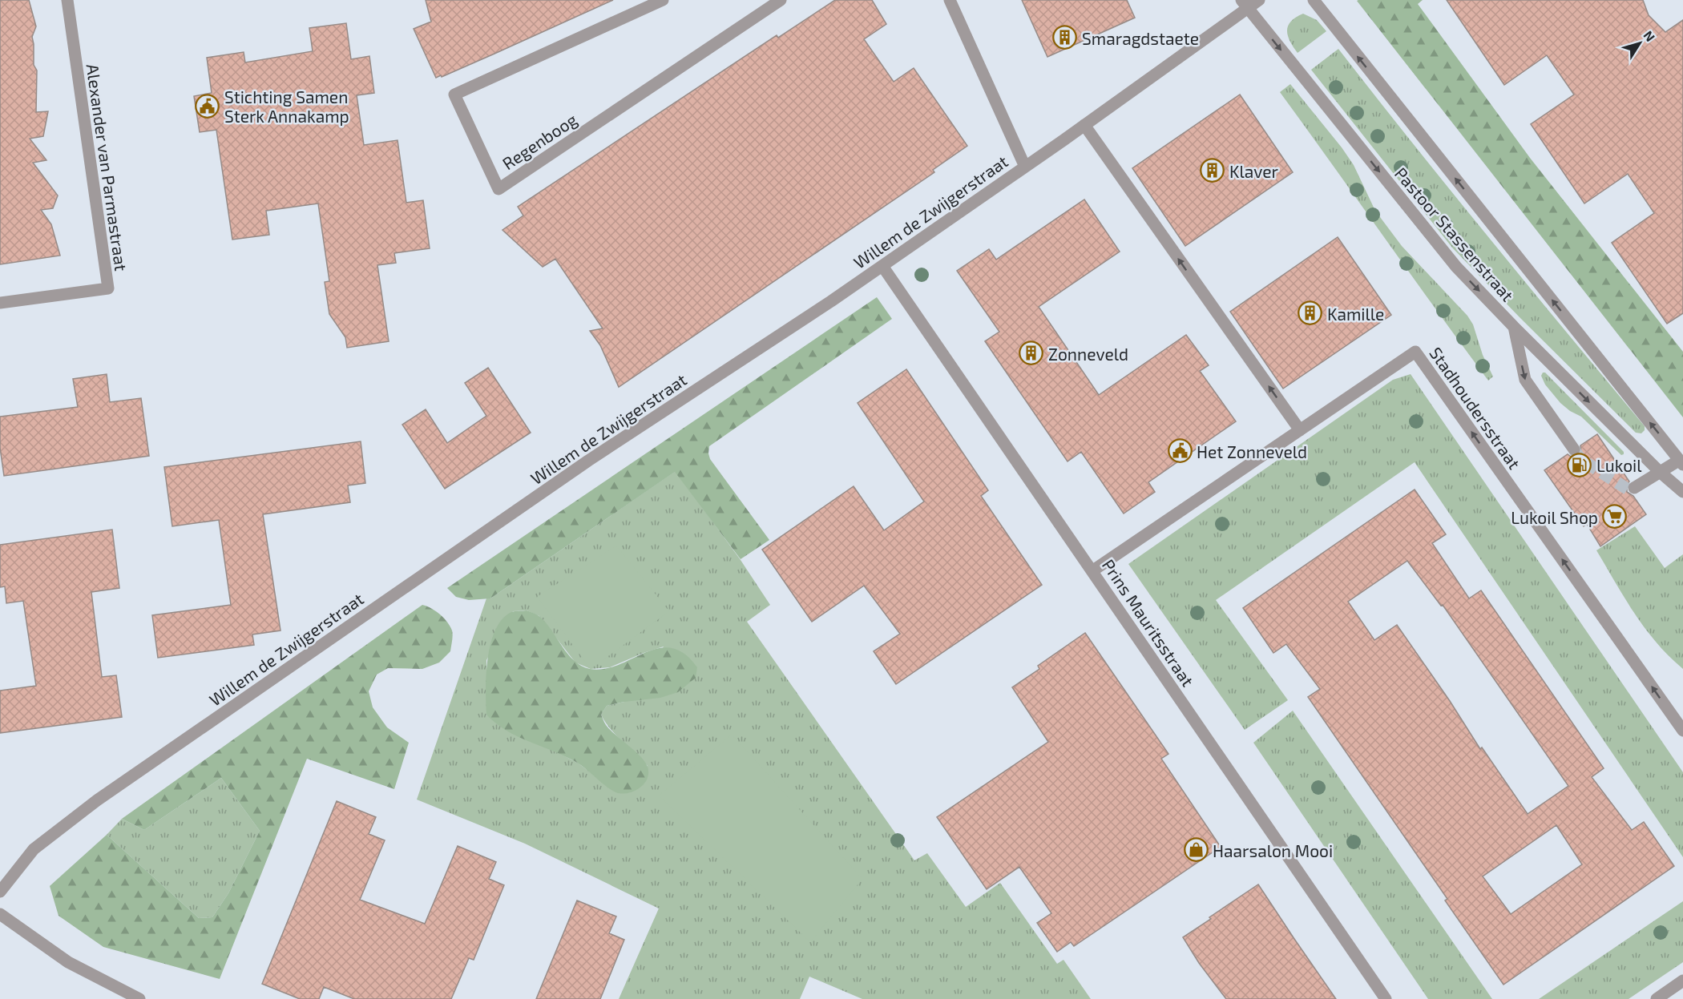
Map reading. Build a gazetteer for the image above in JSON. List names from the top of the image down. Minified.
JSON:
{"streets":{"street":["Regenboog","Alexander van Parmastraat","Willem de Zwijgerstraat","Pastoor Stassenstraat","Stadhoudersstraat","Prins Mauritsstraat"]},"crossings":[["Willem de Zwijgerstraat","Pastoor Stassenstraat"],["Willem de Zwijgerstraat","Prins Mauritsstraat"],["Stadhoudersstraat","Prins Mauritsstraat"]],"one_way":["Stadhoudersstraat"],"places":{"building":["Smaragdstaete","Klaver","Kamille","Zonneveld"],"public building":["Stichting Samen Sterk Annakamp","Het Zonneveld"],"fuel station":["Lukoil"],"supermarket":["Lukoil Shop"],"shop":["Haarsalon Mooi"]},"north":"top right"}
